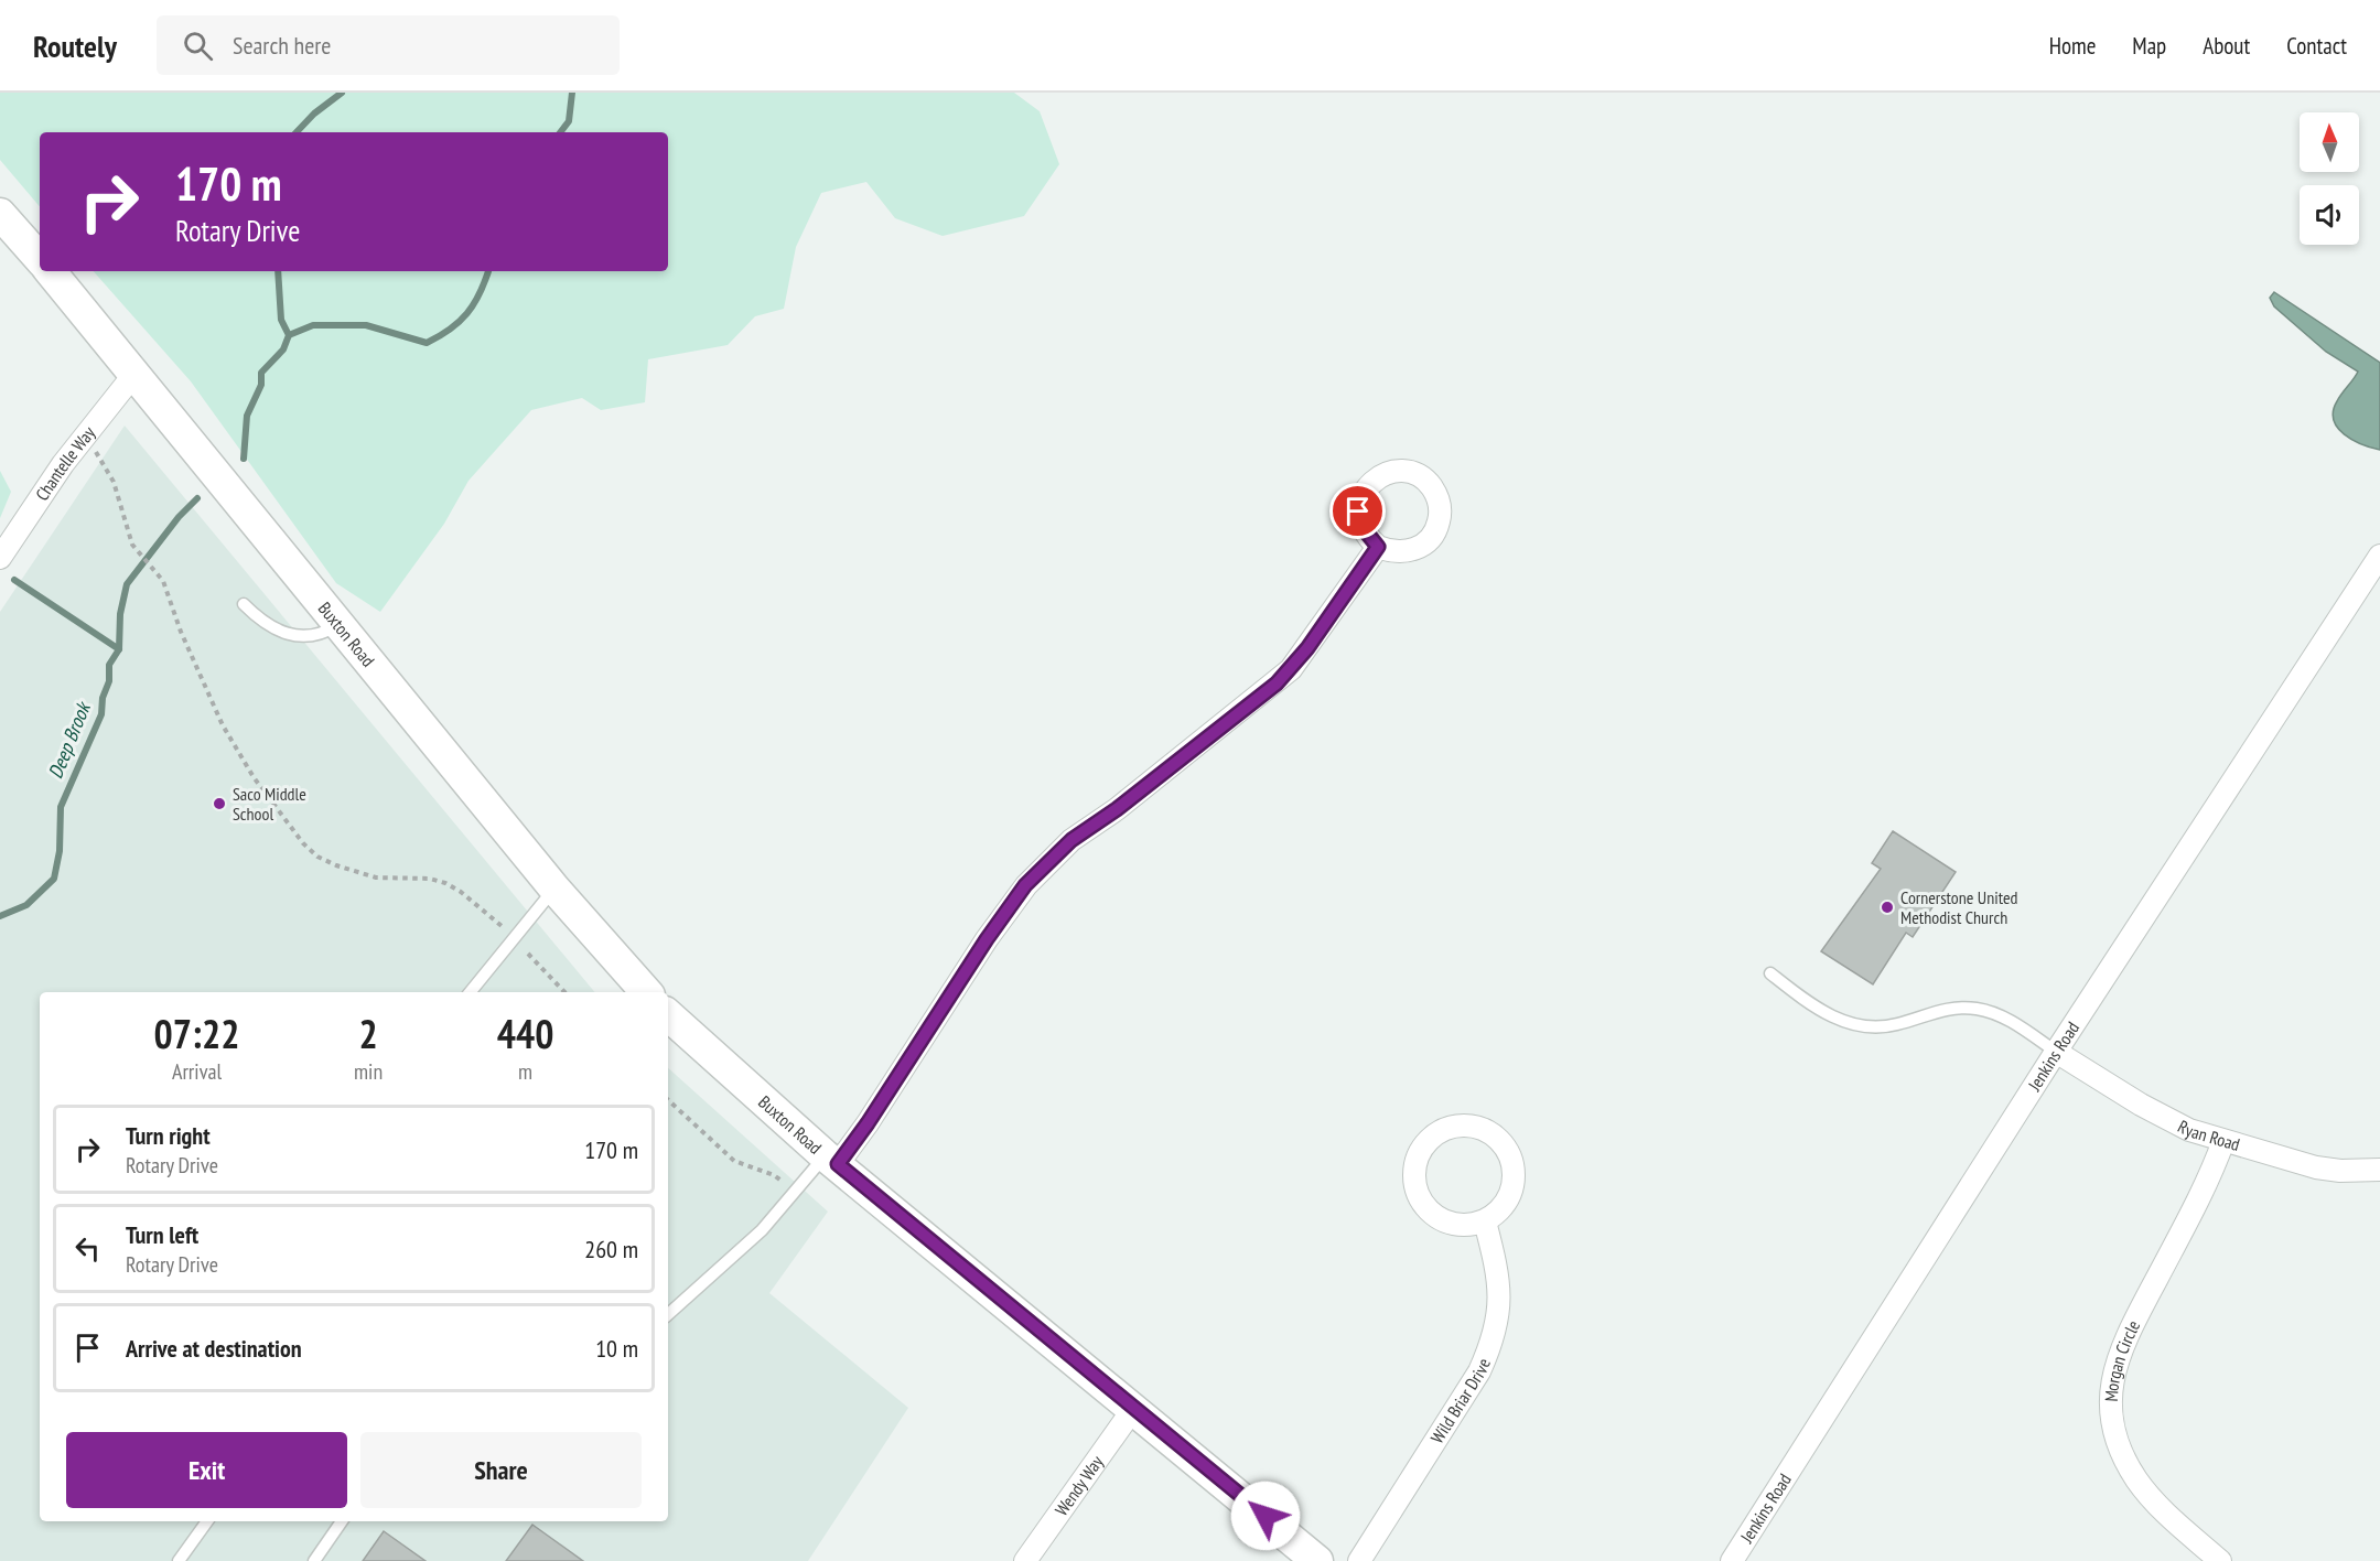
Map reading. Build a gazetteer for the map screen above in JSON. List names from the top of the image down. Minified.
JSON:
{"streets":{"main road":["Buxton Road"],"street":["Chantelle Way","Jenkins Road","Ryan Road","Morgan Circle","Wild Briar Drive","Wendy Way"]},"crossings":[["Chantelle Way","Buxton Road"],["Buxton Road","Wendy Way"],["Jenkins Road","Ryan Road"],["Ryan Road","Morgan Circle"]],"water":["Deep Brook"],"places":["Saco Middle School","Cornerstone United Methodist Church"],"north":"top","page":{"header":"Routely","search":"Search here","nav":["Home","Map","About","Contact"],"turn":["170 m","Rotary Drive"],"eta":["07:22","Arrival","2","min","440","m"],"list":[{"name":"Turn right","note":"Rotary Drive","value":"170 m"},{"name":"Turn left","note":"Rotary Drive","value":"260 m"},{"name":"Arrive at destination","value":"10 m"}],"buttons":["Exit","Share"]}}
